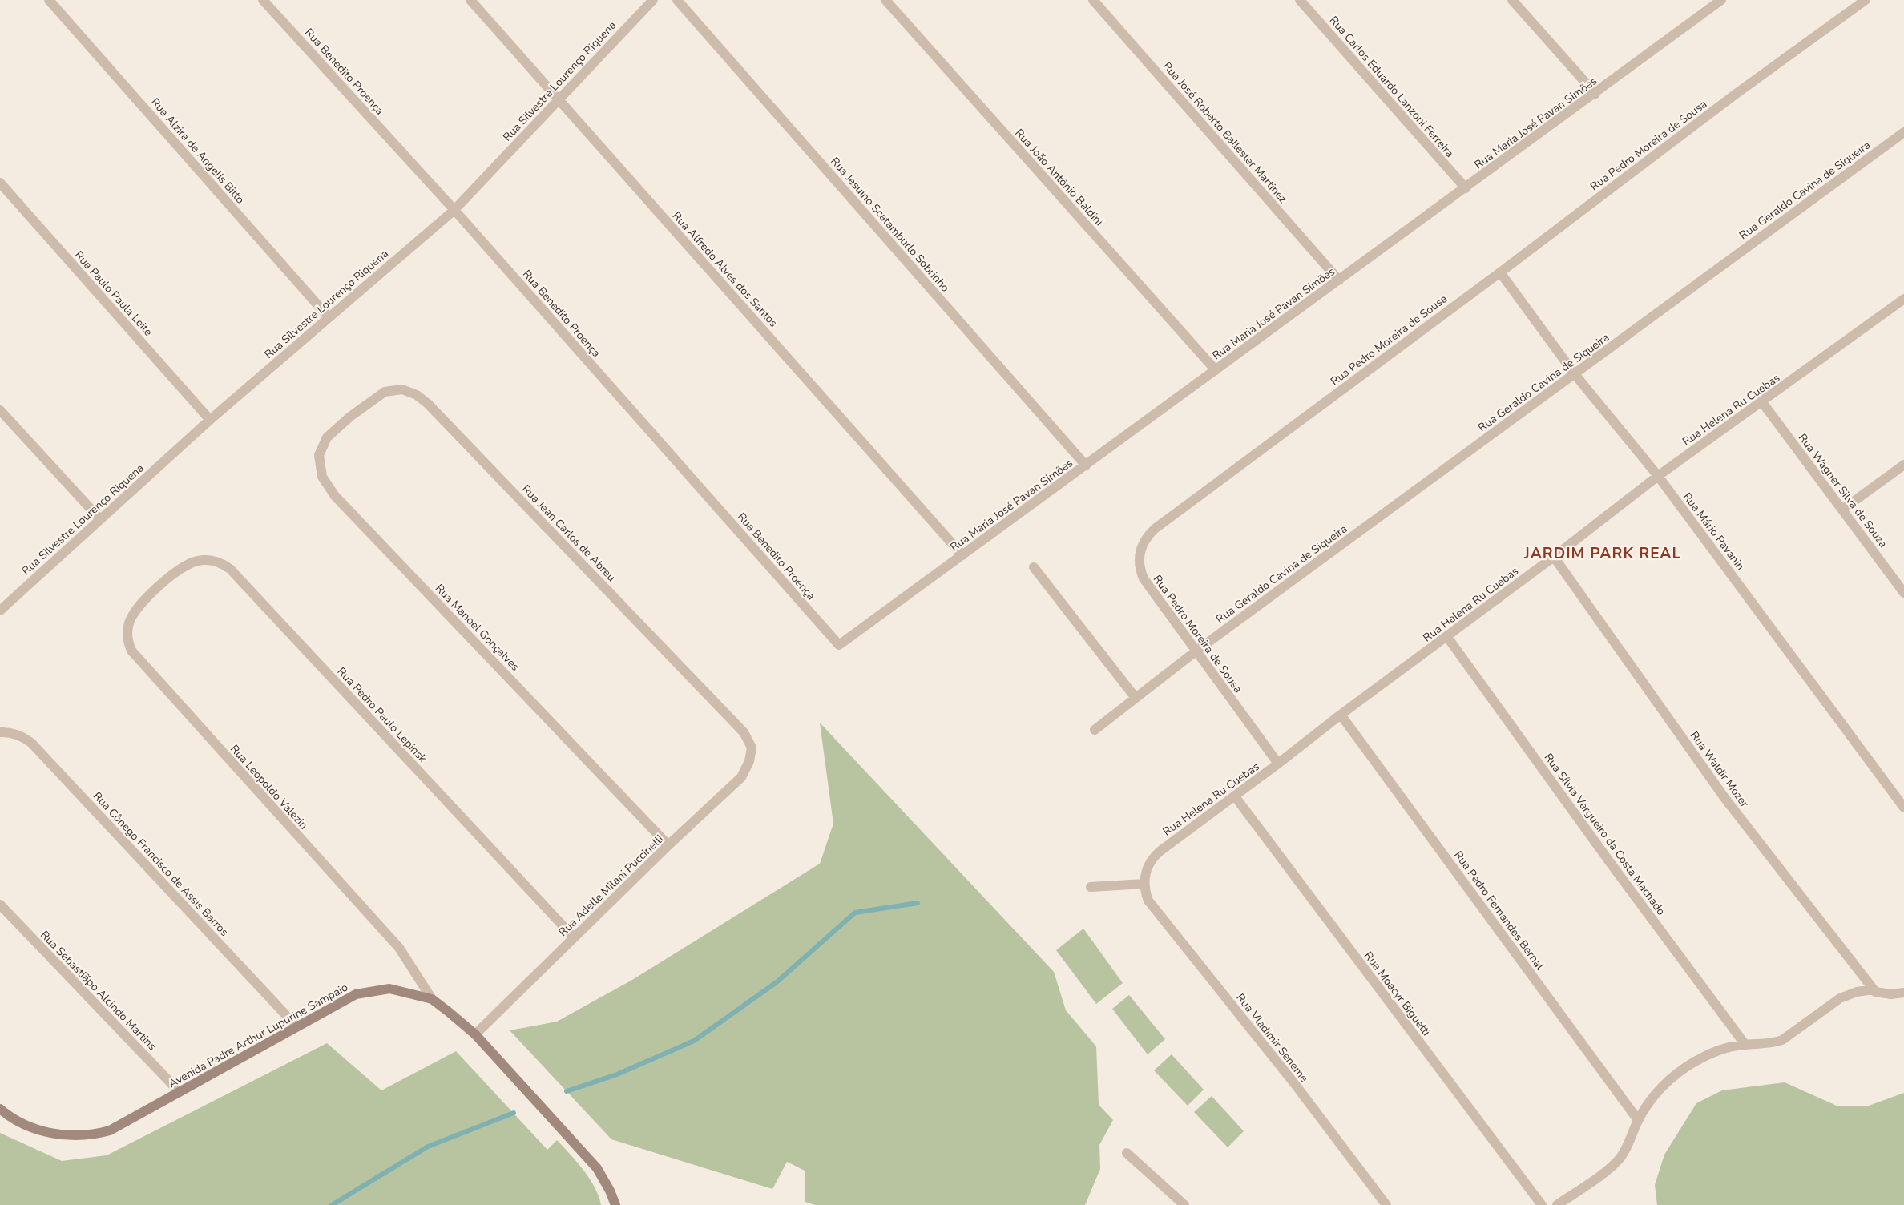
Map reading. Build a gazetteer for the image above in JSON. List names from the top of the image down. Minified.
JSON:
{"streets":{"main road":["Avenida Padre Arthur Lupurine Sampaio"],"street":["Rua Benedito Proença","Rua Silvestre Lourenço Riquena","Rua Carlos Eduardo Lanzoni Ferreira","Rua Maria José Pavan Simões","Rua José Roberto Ballester Martinez","Rua Pedro Moreira de Sousa","Rua Alzira de Angelis Bitto","Rua João Antônio Baldini","Rua Geraldo Cavina de Siqueira","Rua Jesuíno Scatamburlo Sobrinho","Rua Alfredo Alves dos Santos","Rua Paulo Paula Leite","Rua Helena Ru Cuebas","Rua Wagner Silva de Souza","Rua Mário Pavanin","Rua Jean Carlos de Abreu","Rua Manoel Gonçalves","Rua Pedro Paulo Lepinsk","Rua Waldir Mozer","Rua Leopoldo Valezin","Rua Sílvia Vergueiro da Costa Machado","Rua Cônego Francisco de Assis Barros","Rua Adelle Milani Puccinelli","Rua Pedro Fernandes Bernal","Rua Sebastiãpo Alcindo Martins","Rua Moacyr Biguetti","Rua Vladimir Seneme"]},"crossings":[["Rua Benedito Proença","Rua Silvestre Lourenço Riquena"],["Rua Benedito Proença","Rua Maria José Pavan Simões"],["Rua Silvestre Lourenço Riquena","Rua Alzira de Angelis Bitto"],["Rua Silvestre Lourenço Riquena","Rua Alfredo Alves dos Santos"],["Rua Silvestre Lourenço Riquena","Rua Paulo Paula Leite"],["Rua Carlos Eduardo Lanzoni Ferreira","Rua Maria José Pavan Simões"],["Rua Maria José Pavan Simões","Rua José Roberto Ballester Martinez"],["Rua Maria José Pavan Simões","Rua João Antônio Baldini"],["Rua Maria José Pavan Simões","Rua Jesuíno Scatamburlo Sobrinho"],["Rua Maria José Pavan Simões","Rua Alfredo Alves dos Santos"],["Rua Pedro Moreira de Sousa","Rua Geraldo Cavina de Siqueira"],["Rua Pedro Moreira de Sousa","Rua Helena Ru Cuebas"],["Rua Pedro Moreira de Sousa","Rua Mário Pavanin"],["Rua Geraldo Cavina de Siqueira","Rua Mário Pavanin"],["Rua Helena Ru Cuebas","Rua Wagner Silva de Souza"],["Rua Helena Ru Cuebas","Rua Mário Pavanin"],["Rua Helena Ru Cuebas","Rua Waldir Mozer"],["Rua Helena Ru Cuebas","Rua Sílvia Vergueiro da Costa Machado"],["Rua Helena Ru Cuebas","Rua Pedro Fernandes Bernal"],["Rua Helena Ru Cuebas","Rua Moacyr Biguetti"],["Rua Helena Ru Cuebas","Rua Vladimir Seneme"],["Rua Jean Carlos de Abreu","Rua Manoel Gonçalves"],["Rua Jean Carlos de Abreu","Rua Adelle Milani Puccinelli"],["Rua Manoel Gonçalves","Rua Adelle Milani Puccinelli"],["Rua Pedro Paulo Lepinsk","Rua Leopoldo Valezin"],["Rua Pedro Paulo Lepinsk","Rua Adelle Milani Puccinelli"],["Rua Leopoldo Valezin","Avenida Padre Arthur Lupurine Sampaio"],["Rua Cônego Francisco de Assis Barros","Avenida Padre Arthur Lupurine Sampaio"],["Rua Adelle Milani Puccinelli","Avenida Padre Arthur Lupurine Sampaio"],["Rua Sebastiãpo Alcindo Martins","Avenida Padre Arthur Lupurine Sampaio"]],"districts":["JARDIM PARK REAL"]}
